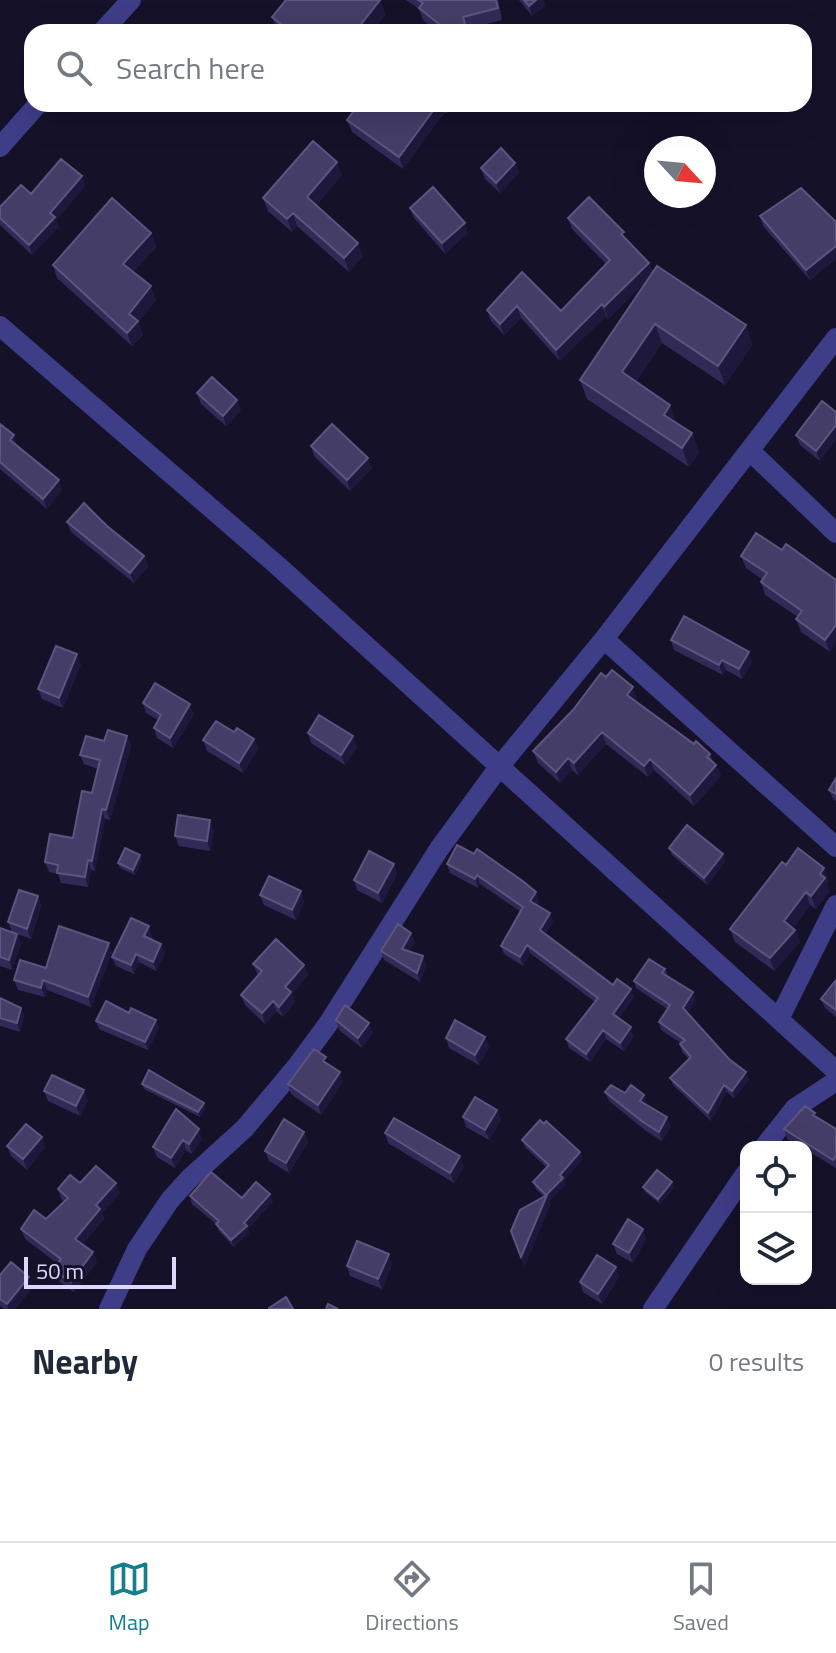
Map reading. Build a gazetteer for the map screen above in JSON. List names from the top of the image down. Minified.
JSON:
{"scale_bar":"50 m","north":"bottom right","page":{"search":"Search here","scale":"50 m","heading":["Nearby","0 results"],"nav":["Map","Directions","Saved"]}}
